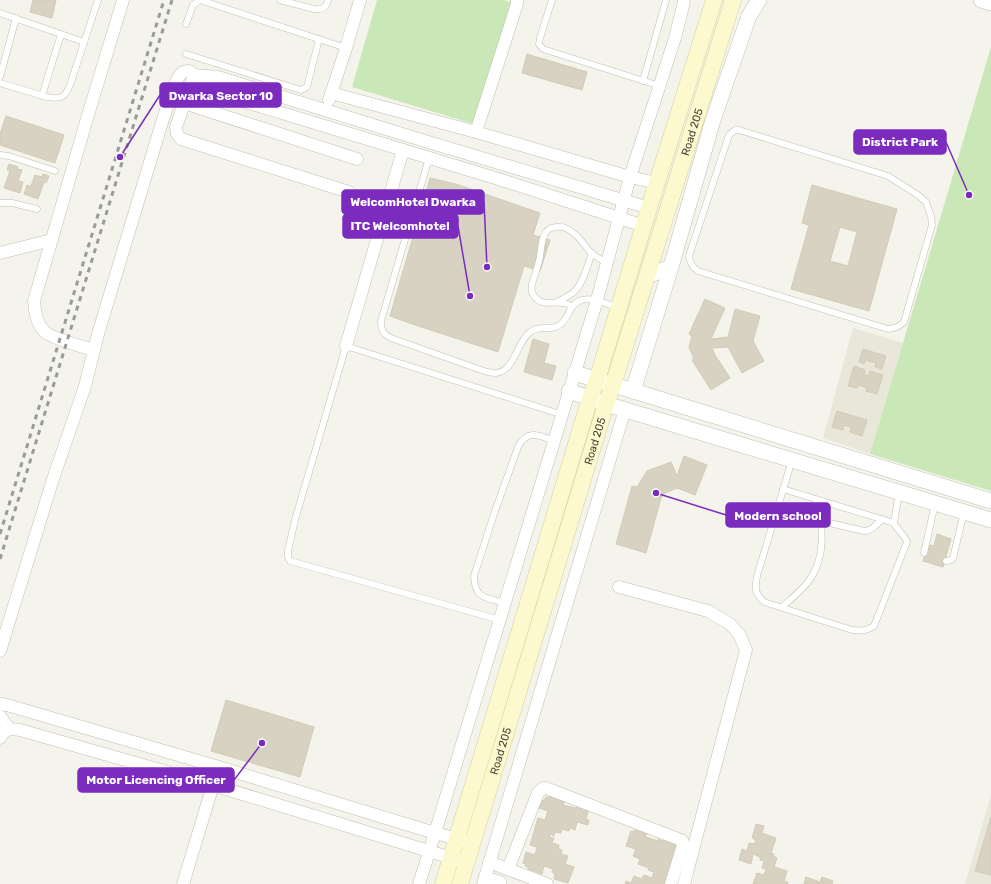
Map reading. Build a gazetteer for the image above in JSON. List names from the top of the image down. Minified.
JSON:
{"streets":{"main road":["Road 205"]},"places":["Dwarka Sector 10","District Park","WelcomHotel Dwarka","ITC Welcomhotel","Modern school","Motor Licencing Officer"]}
